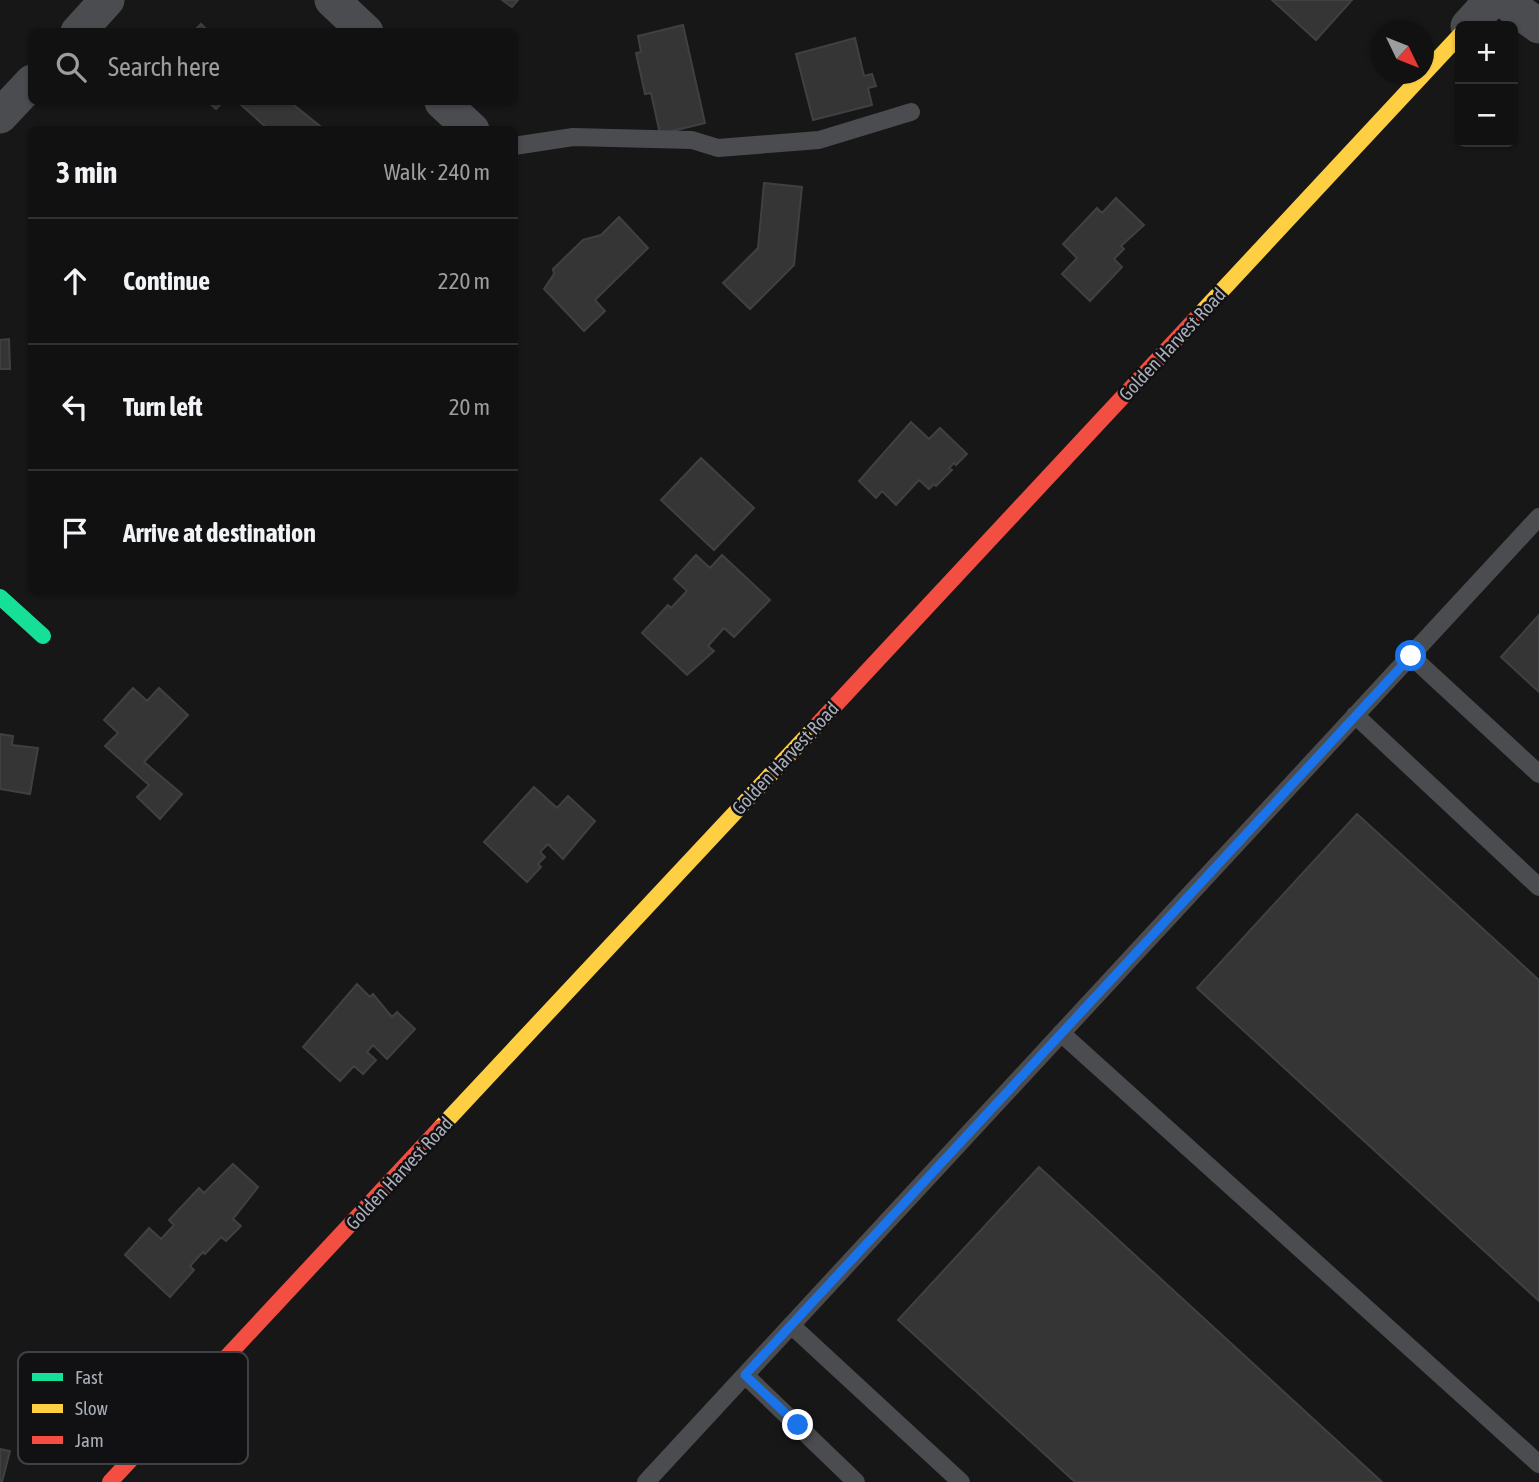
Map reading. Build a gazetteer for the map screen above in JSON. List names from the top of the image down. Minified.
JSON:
{"streets":{"street":["Golden Harvest Road"]},"legend":["Fast","Slow","Jam"],"north":"bottom right","page":{"map_buttons":["+","−"],"search":"Search here","heading":["3 min","Walk · 240 m"],"list":[["Continue","220 m"],["Turn left","20 m"],"Arrive at destination"]}}
